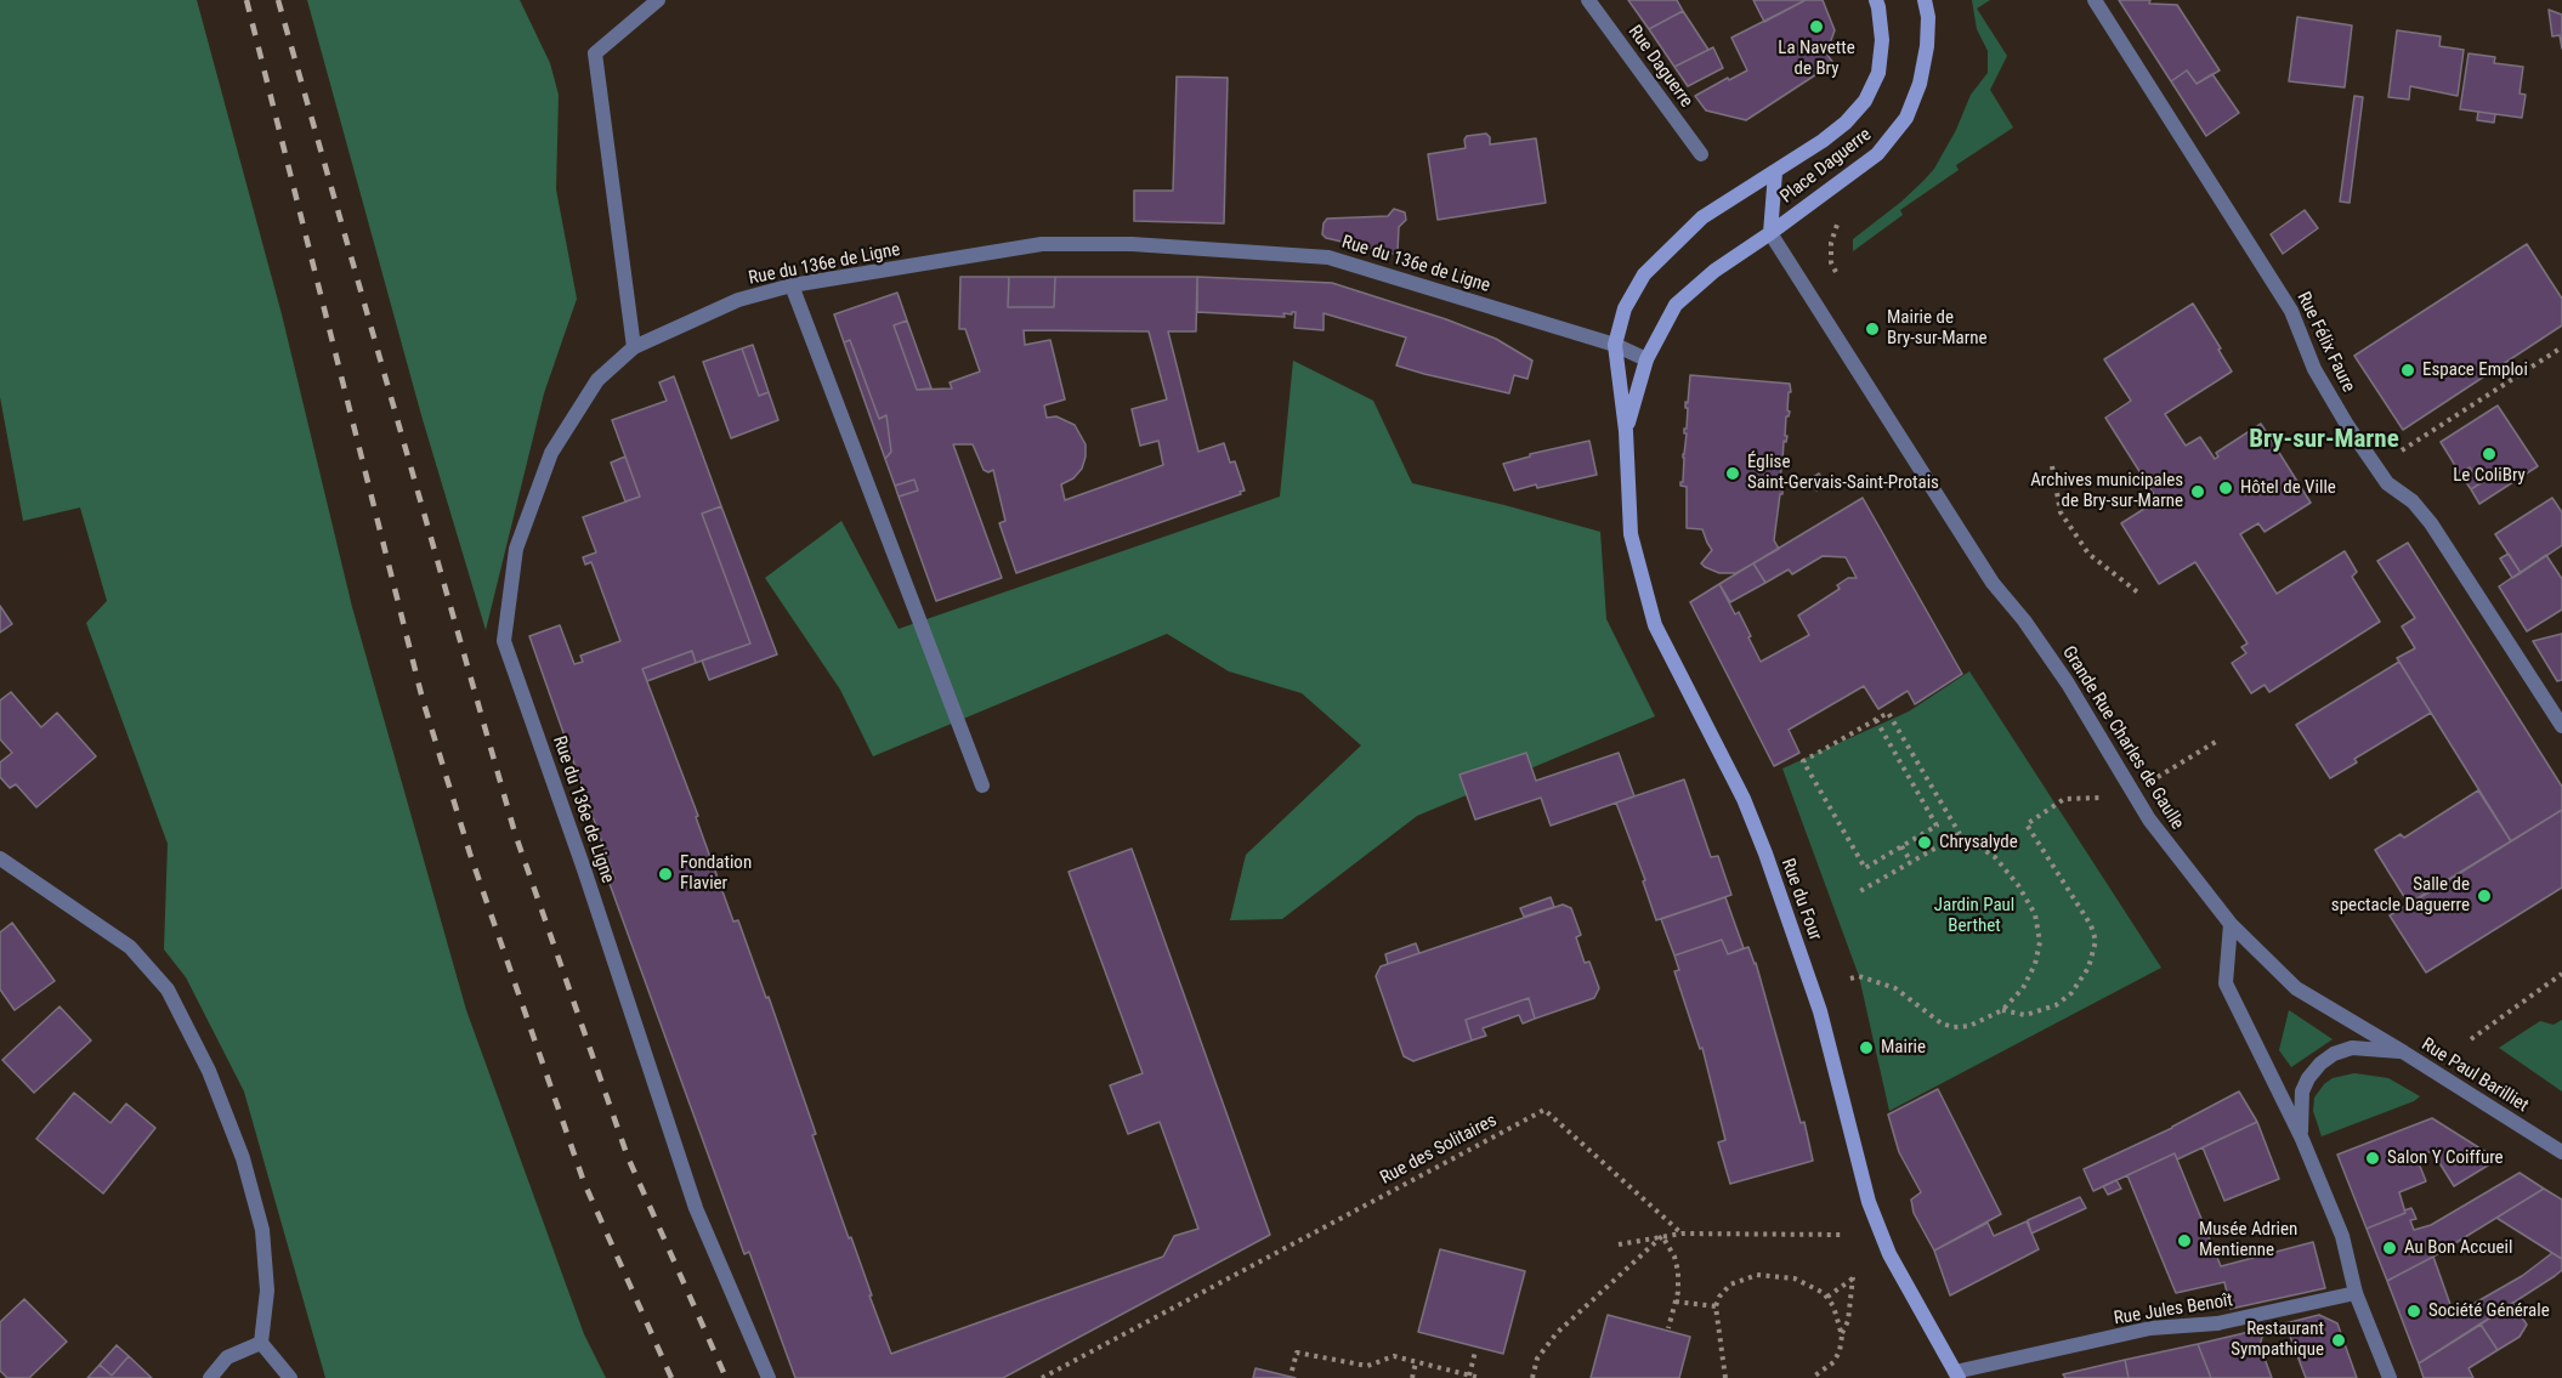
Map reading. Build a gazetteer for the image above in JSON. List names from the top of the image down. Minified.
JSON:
{"streets":{"main road":["Place Daguerre","Rue du Four"],"street":["Rue Daguerre","Rue du 136e de Ligne","Rue Félix Faure","Grande Rue Charles de Gaulle","Rue Paul Barilliet","Rue Jules Benoît"],"path":["Rue des Solitaires"]},"crossings":[["Place Daguerre","Rue du 136e de Ligne"],["Place Daguerre","Grande Rue Charles de Gaulle"],["Place Daguerre","Rue du Four"],["Grande Rue Charles de Gaulle","Rue Paul Barilliet"],["Rue du Four","Rue Jules Benoît"]],"districts":["Bry-sur-Marne"],"parks":["Jardin Paul Berthet"],"places":["La Navette de Bry","Mairie de Bry-sur-Marne","Espace Emploi","Le ColiBry","Église Saint-Gervais-Saint-Protais","Hôtel de Ville","Archives municipales de Bry-sur-Marne","Chrysalyde","Fondation Flavier","Salle de spectacle Daguerre","Mairie","Salon Y Coiffure","Musée Adrien Mentienne","Au Bon Accueil","Société Générale","Restaurant Sympathique"]}
